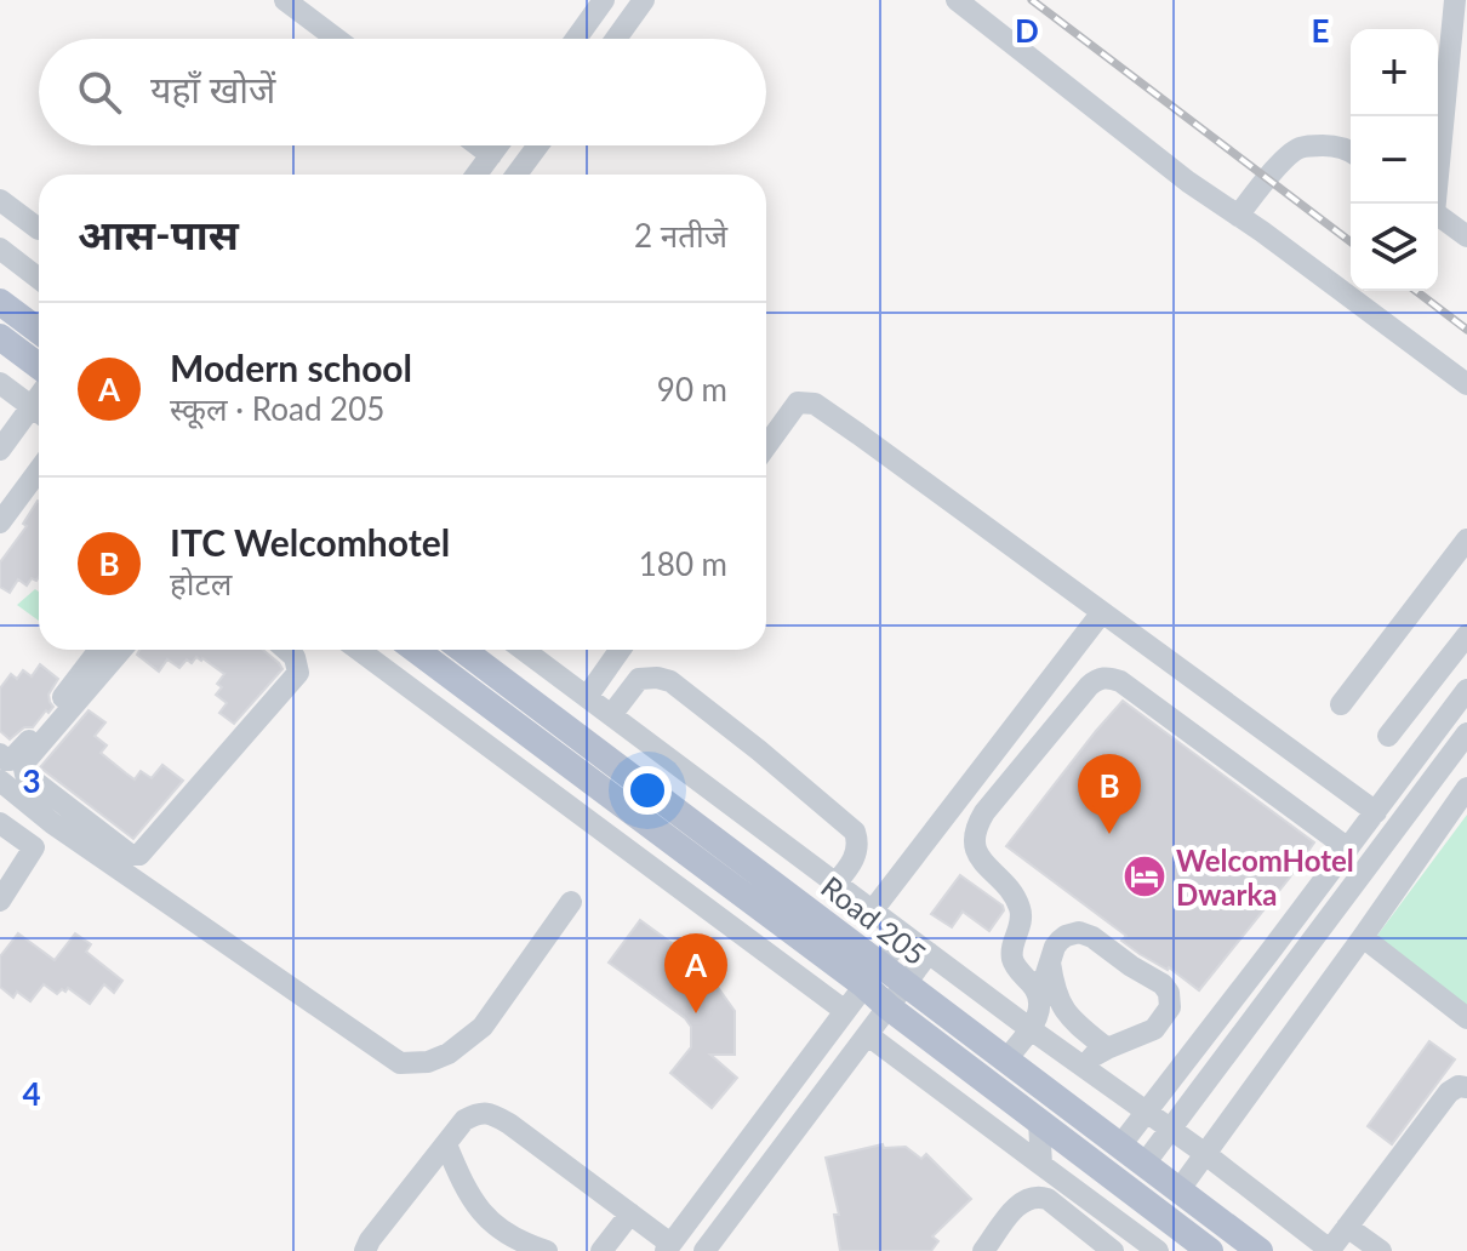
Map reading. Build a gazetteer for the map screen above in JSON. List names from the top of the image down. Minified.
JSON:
{"streets":{"main road":["Road 205"]},"places":{"hotel":["WelcomHotel Dwarka"]},"page":{"map_buttons":["+","−"],"search":"यहाँ खोजें","heading":["आस-पास","2 नतीजे"],"list":[{"mark":"A","name":"Modern school","note":"स्कूल · Road 205","value":"90 m"},{"mark":"B","name":"ITC Welcomhotel","note":"होटल","value":"180 m"}],"pins":["B","A"]},"grid":{"columns":["D","E"],"rows":["3","4"]}}
